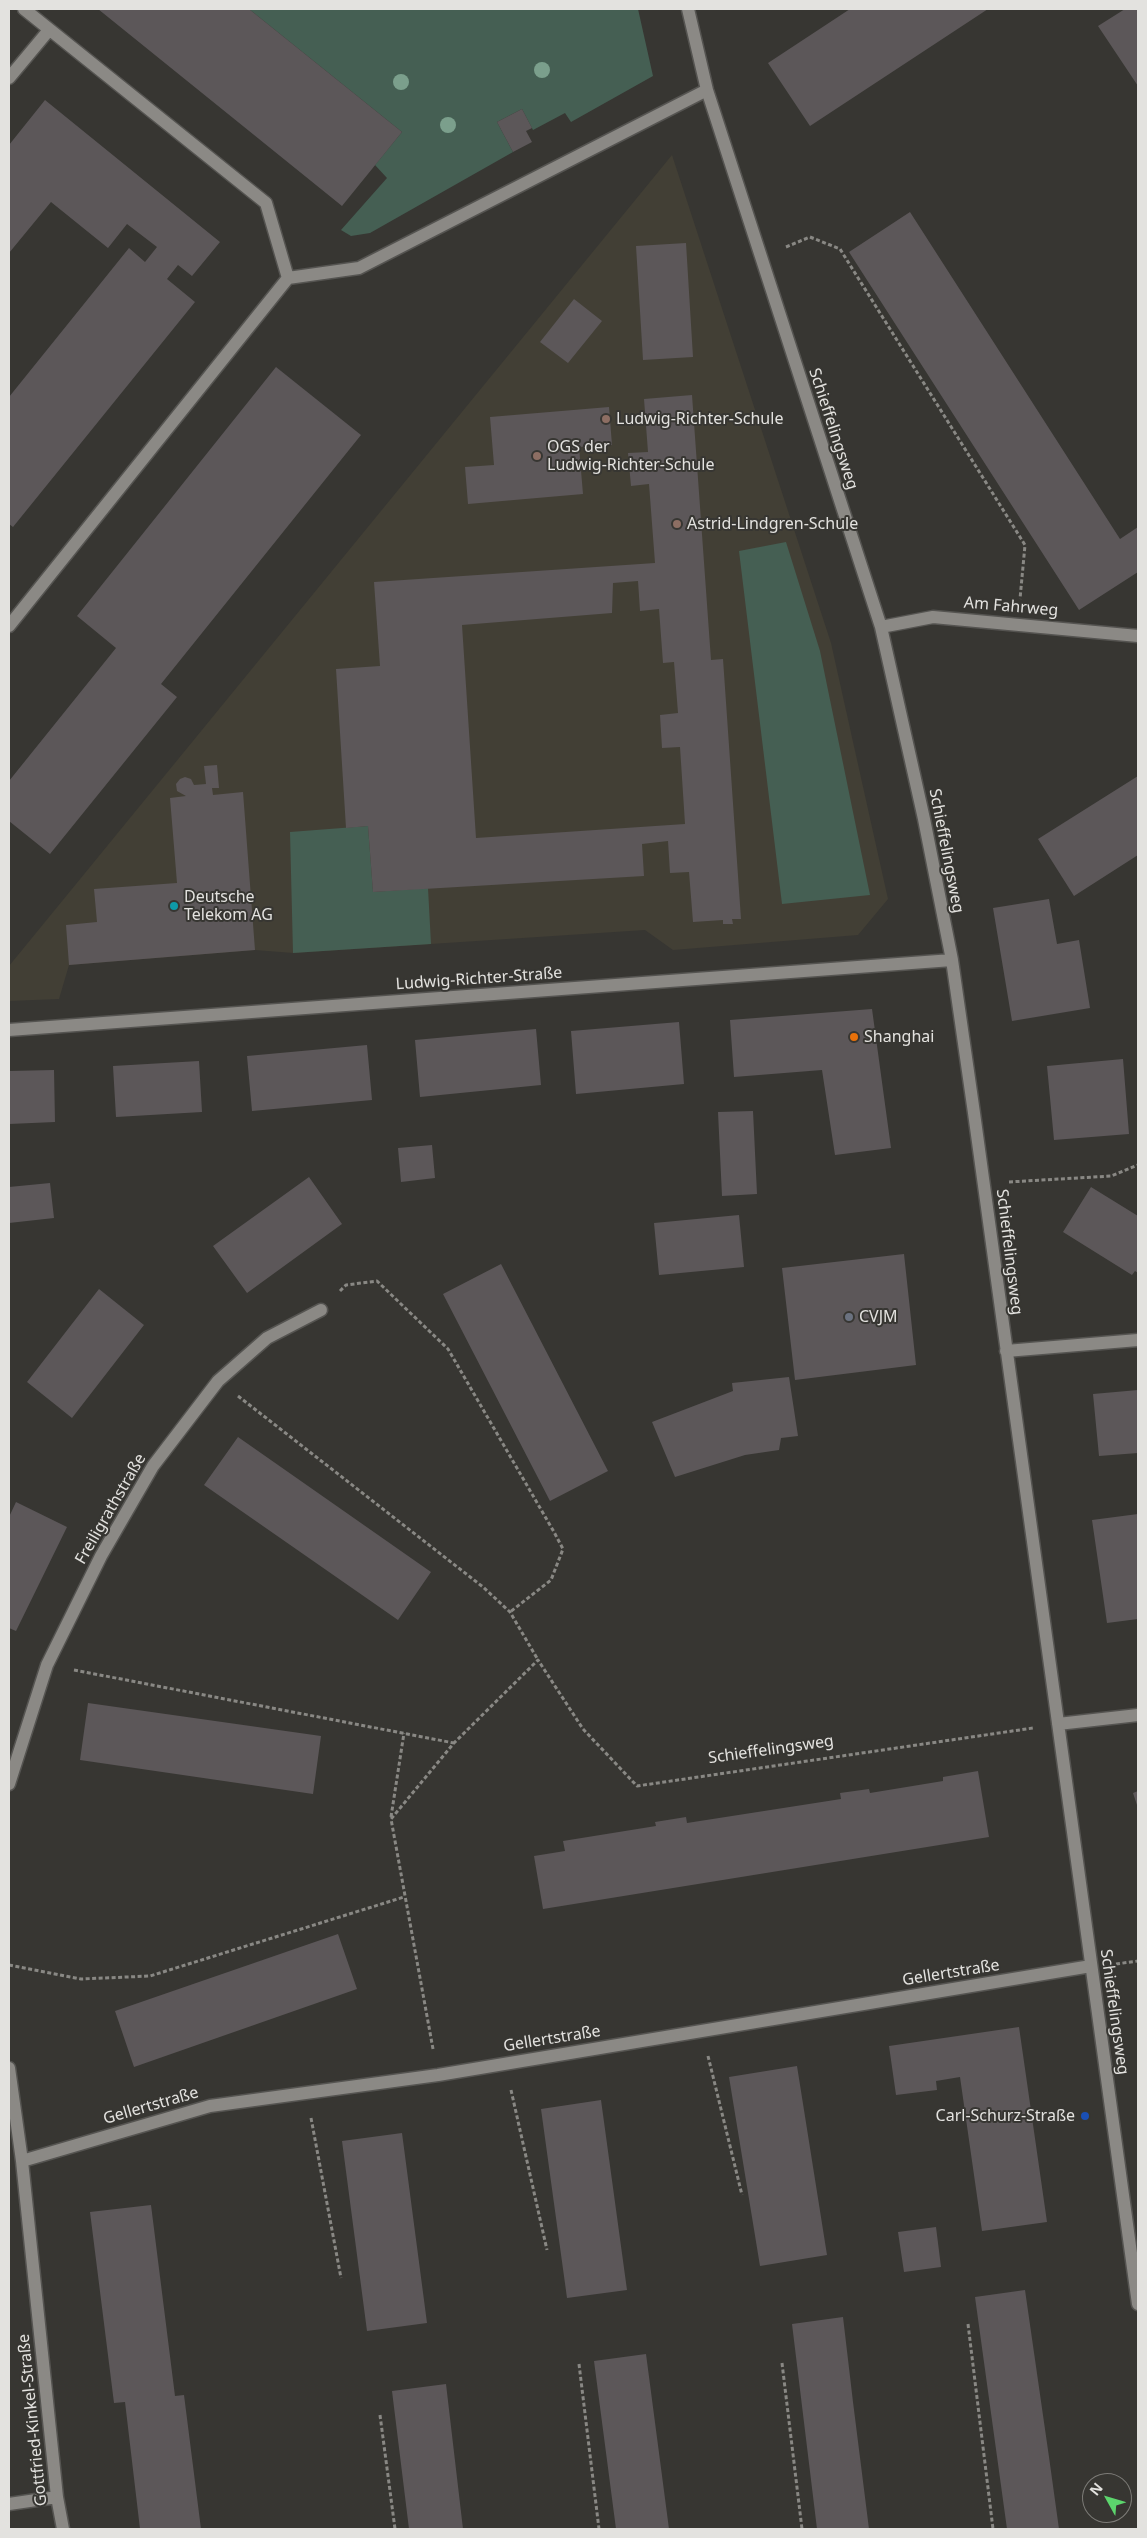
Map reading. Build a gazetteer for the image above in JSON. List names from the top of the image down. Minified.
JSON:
{"streets":{"street":["Schieffelingsweg","Am Fahrweg","Ludwig-Richter-Straße","Freiligrathstraße","Gellertstraße","Gottfried-Kinkel-Straße"]},"crossings":[["Schieffelingsweg","Am Fahrweg"],["Schieffelingsweg","Ludwig-Richter-Straße"],["Schieffelingsweg","Gellertstraße"],["Gellertstraße","Gottfried-Kinkel-Straße"]],"places":["Ludwig-Richter-Schule","OGS der Ludwig-Richter-Schule","Astrid-Lindgren-Schule","Deutsche Telekom AG","Shanghai","CVJM","Carl-Schurz-Straße"],"north":"top left"}
